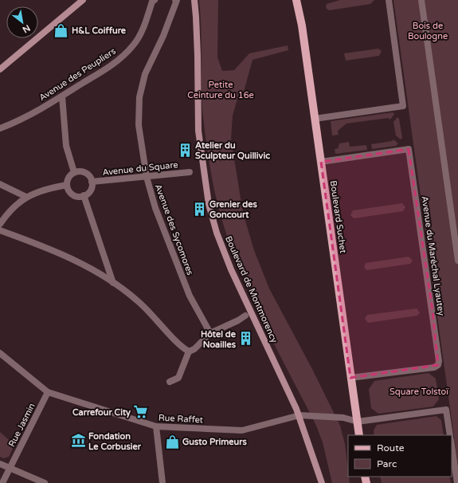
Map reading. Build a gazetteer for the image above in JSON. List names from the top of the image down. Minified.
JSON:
{"streets":{"main road":["Boulevard Suchet"],"street":["Avenue des Peupliers","Avenue du Square","Avenue des Sycomores","Avenue du Maréchal Lyautey","Boulevard de Montmorency","Rue Raffet","Rue Jasmin"]},"crossings":[["Avenue du Square","Avenue des Sycomores"],["Boulevard Suchet","Avenue du Maréchal Lyautey"],["Boulevard Suchet","Rue Raffet"],["Boulevard de Montmorency","Rue Raffet"],["Rue Raffet","Rue Jasmin"]],"parks":["Bois de Boulogne","Petite Ceinture du 16e","Square Tolstoï"],"places":{"shop":["H&L Coiffure","Gusto Primeurs"],"building":["Atelier du Sculpteur Quillivic","Grenier des Goncourt","Hôtel de Noailles"],"supermarket":["Carrefour City"],"museum":["Fondation Le Corbusier"]},"legend":["Route","Parc"],"north":"bottom right"}
